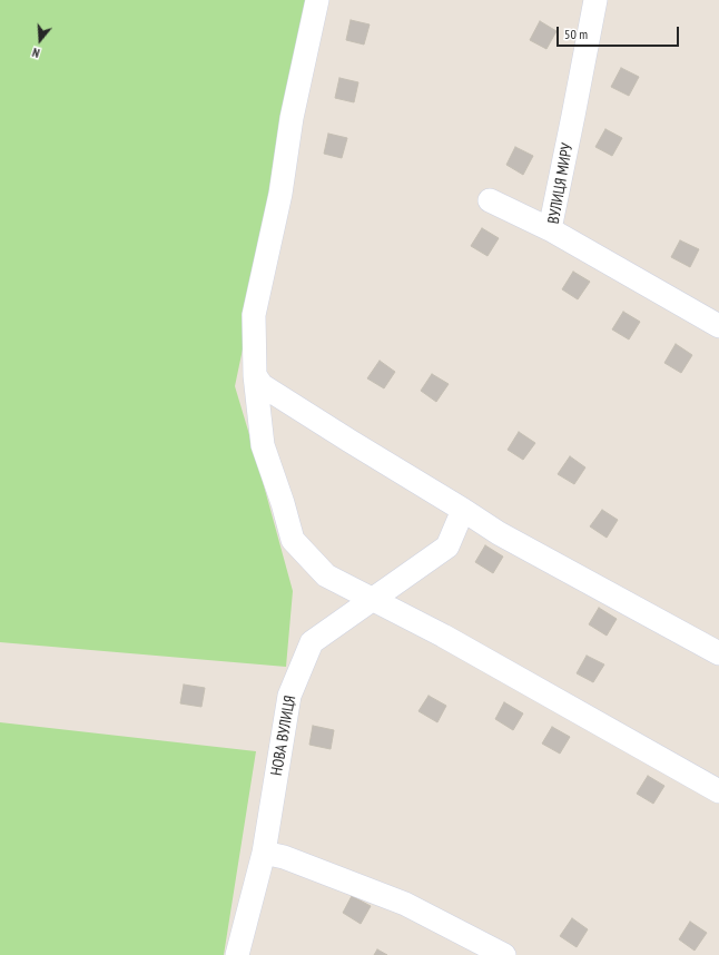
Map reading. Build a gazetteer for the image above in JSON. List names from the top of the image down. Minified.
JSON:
{"streets":{"street":["ВУЛИЦЯ МИРУ","НОВА ВУЛИЦЯ"]},"scale_bar":"50 m","north":"bottom"}
